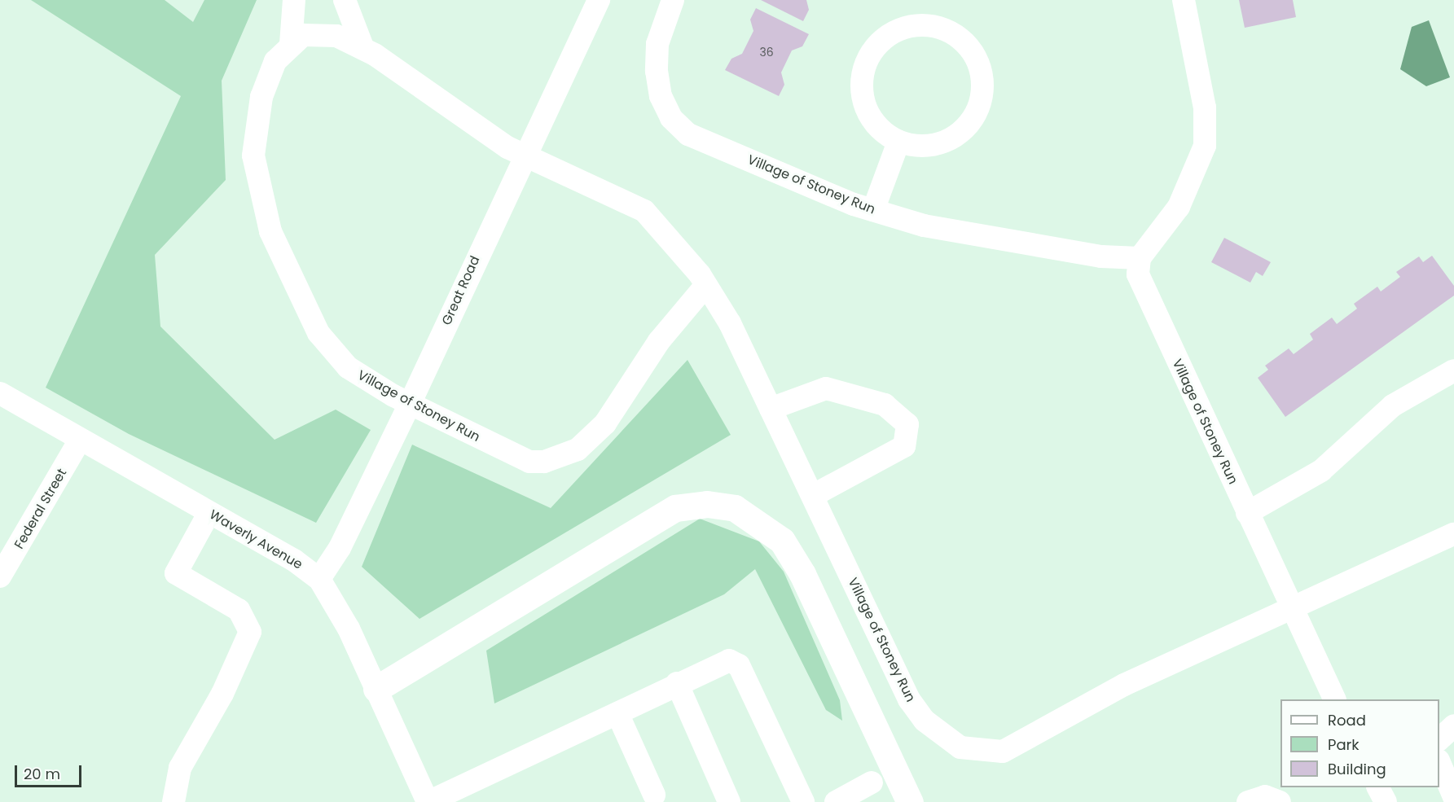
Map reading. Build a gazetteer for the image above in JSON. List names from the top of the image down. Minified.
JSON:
{"streets":{"street":["Village of Stoney Run","Great Road","Federal Street","Waverly Avenue"]},"crossings":[["Village of Stoney Run","Great Road"],["Great Road","Waverly Avenue"],["Federal Street","Waverly Avenue"]],"house_numbers":["36"],"legend":["Road","Park","Building"],"scale_bar":"20 m"}
